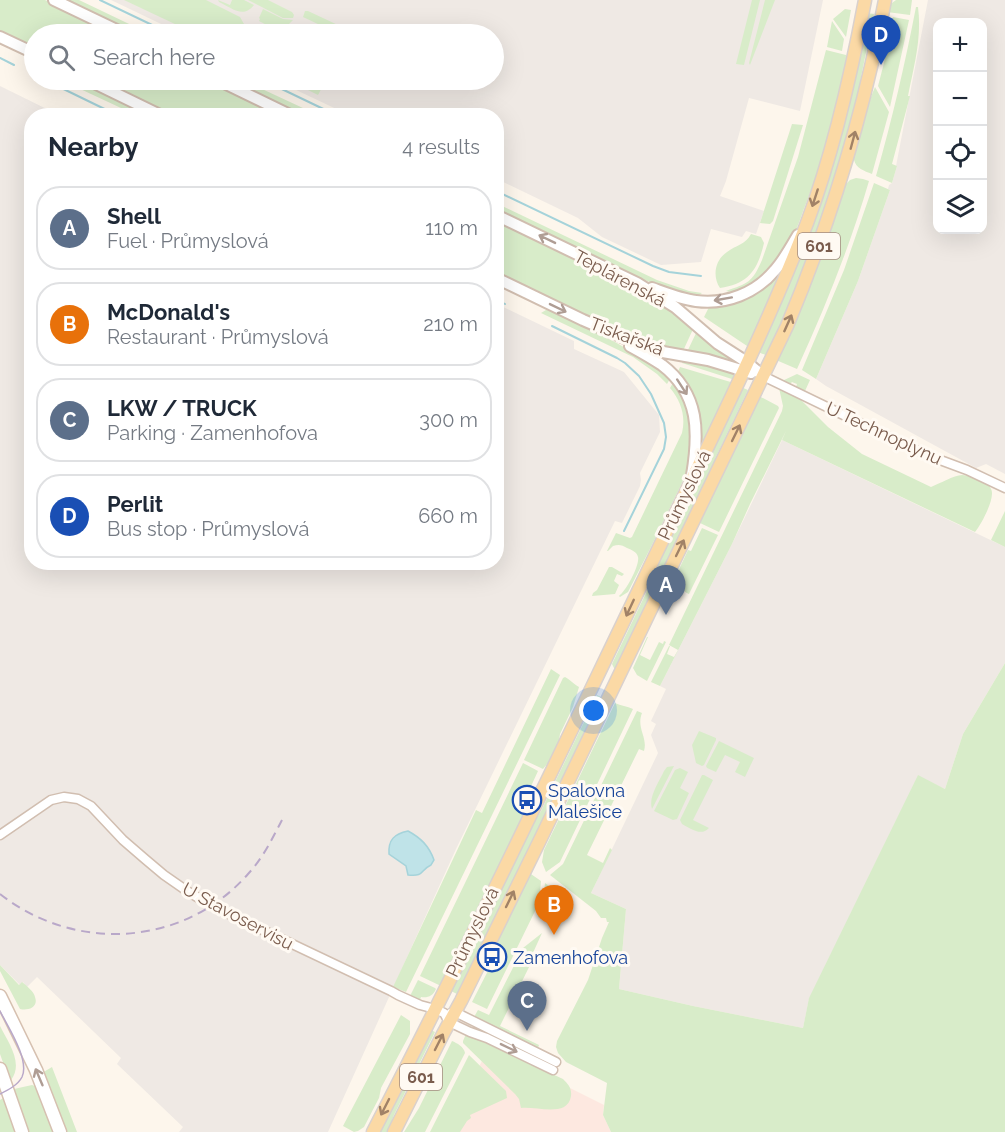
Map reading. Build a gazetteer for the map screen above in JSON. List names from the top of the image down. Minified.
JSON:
{"streets":{"main road":["601","Průmyslová"],"street":["Teplárenská","Tiskařská","U Technoplynu","U Stavoservisu"]},"crossings":[["Teplárenská","Tiskařská"],["Teplárenská","U Technoplynu"],["Teplárenská","Průmyslová"],["Tiskařská","Průmyslová"],["U Technoplynu","Průmyslová"],["Průmyslová","U Stavoservisu"]],"one_way":["Teplárenská"],"places":{"bus stop":["Spalovna Malešice","Zamenhofova"]},"page":{"pins":["D","A","B","C"],"map_buttons":["+","−"],"search":"Search here","heading":["Nearby","4 results"],"list":[{"mark":"A","name":"Shell","note":"Fuel · Průmyslová","value":"110 m"},{"mark":"B","name":"McDonald's","note":"Restaurant · Průmyslová","value":"210 m"},{"mark":"C","name":"LKW / TRUCK","note":"Parking · Zamenhofova","value":"300 m"},{"mark":"D","name":"Perlit","note":"Bus stop · Průmyslová","value":"660 m"}]}}
